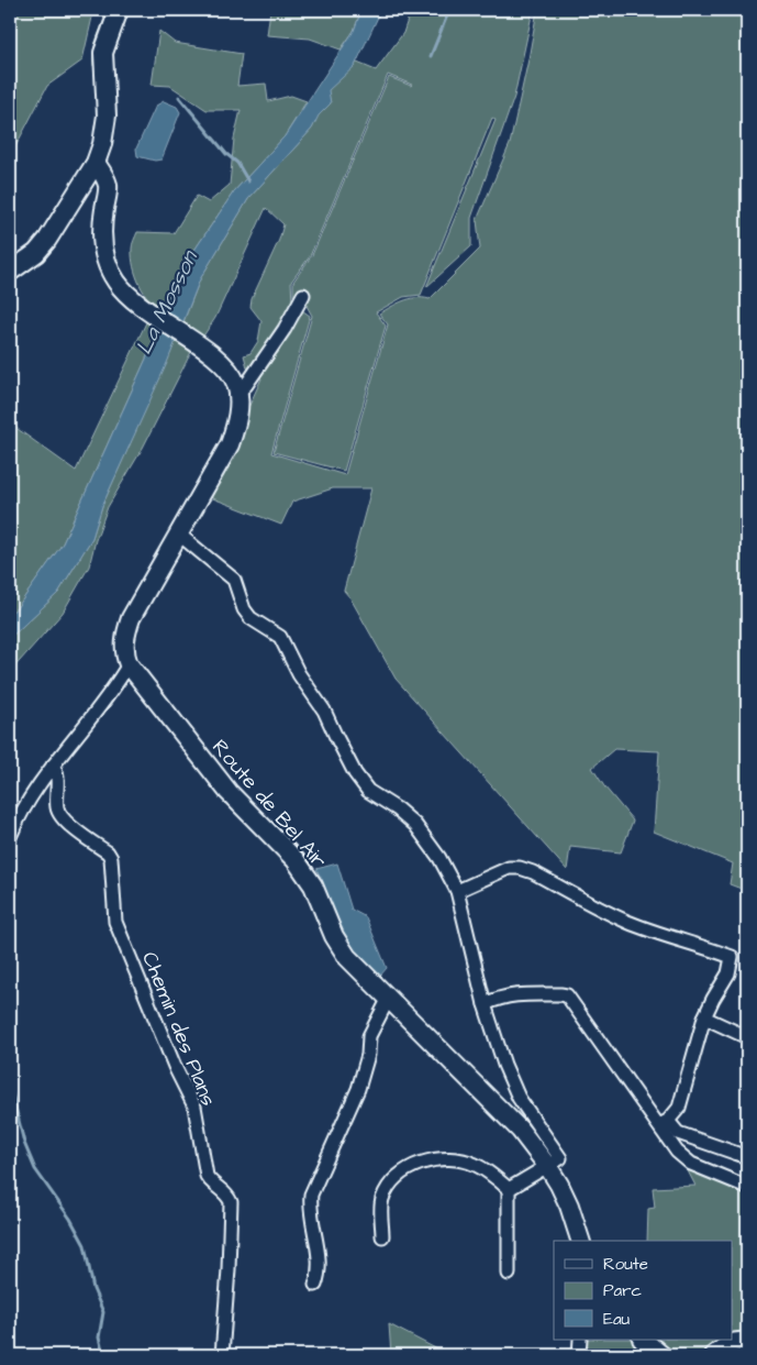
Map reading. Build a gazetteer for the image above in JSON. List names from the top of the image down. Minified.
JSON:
{"streets":{"street":["Route de Bel Air","Chemin des Plans"]},"water":["La Mosson"],"legend":["Route","Parc","Eau"]}
